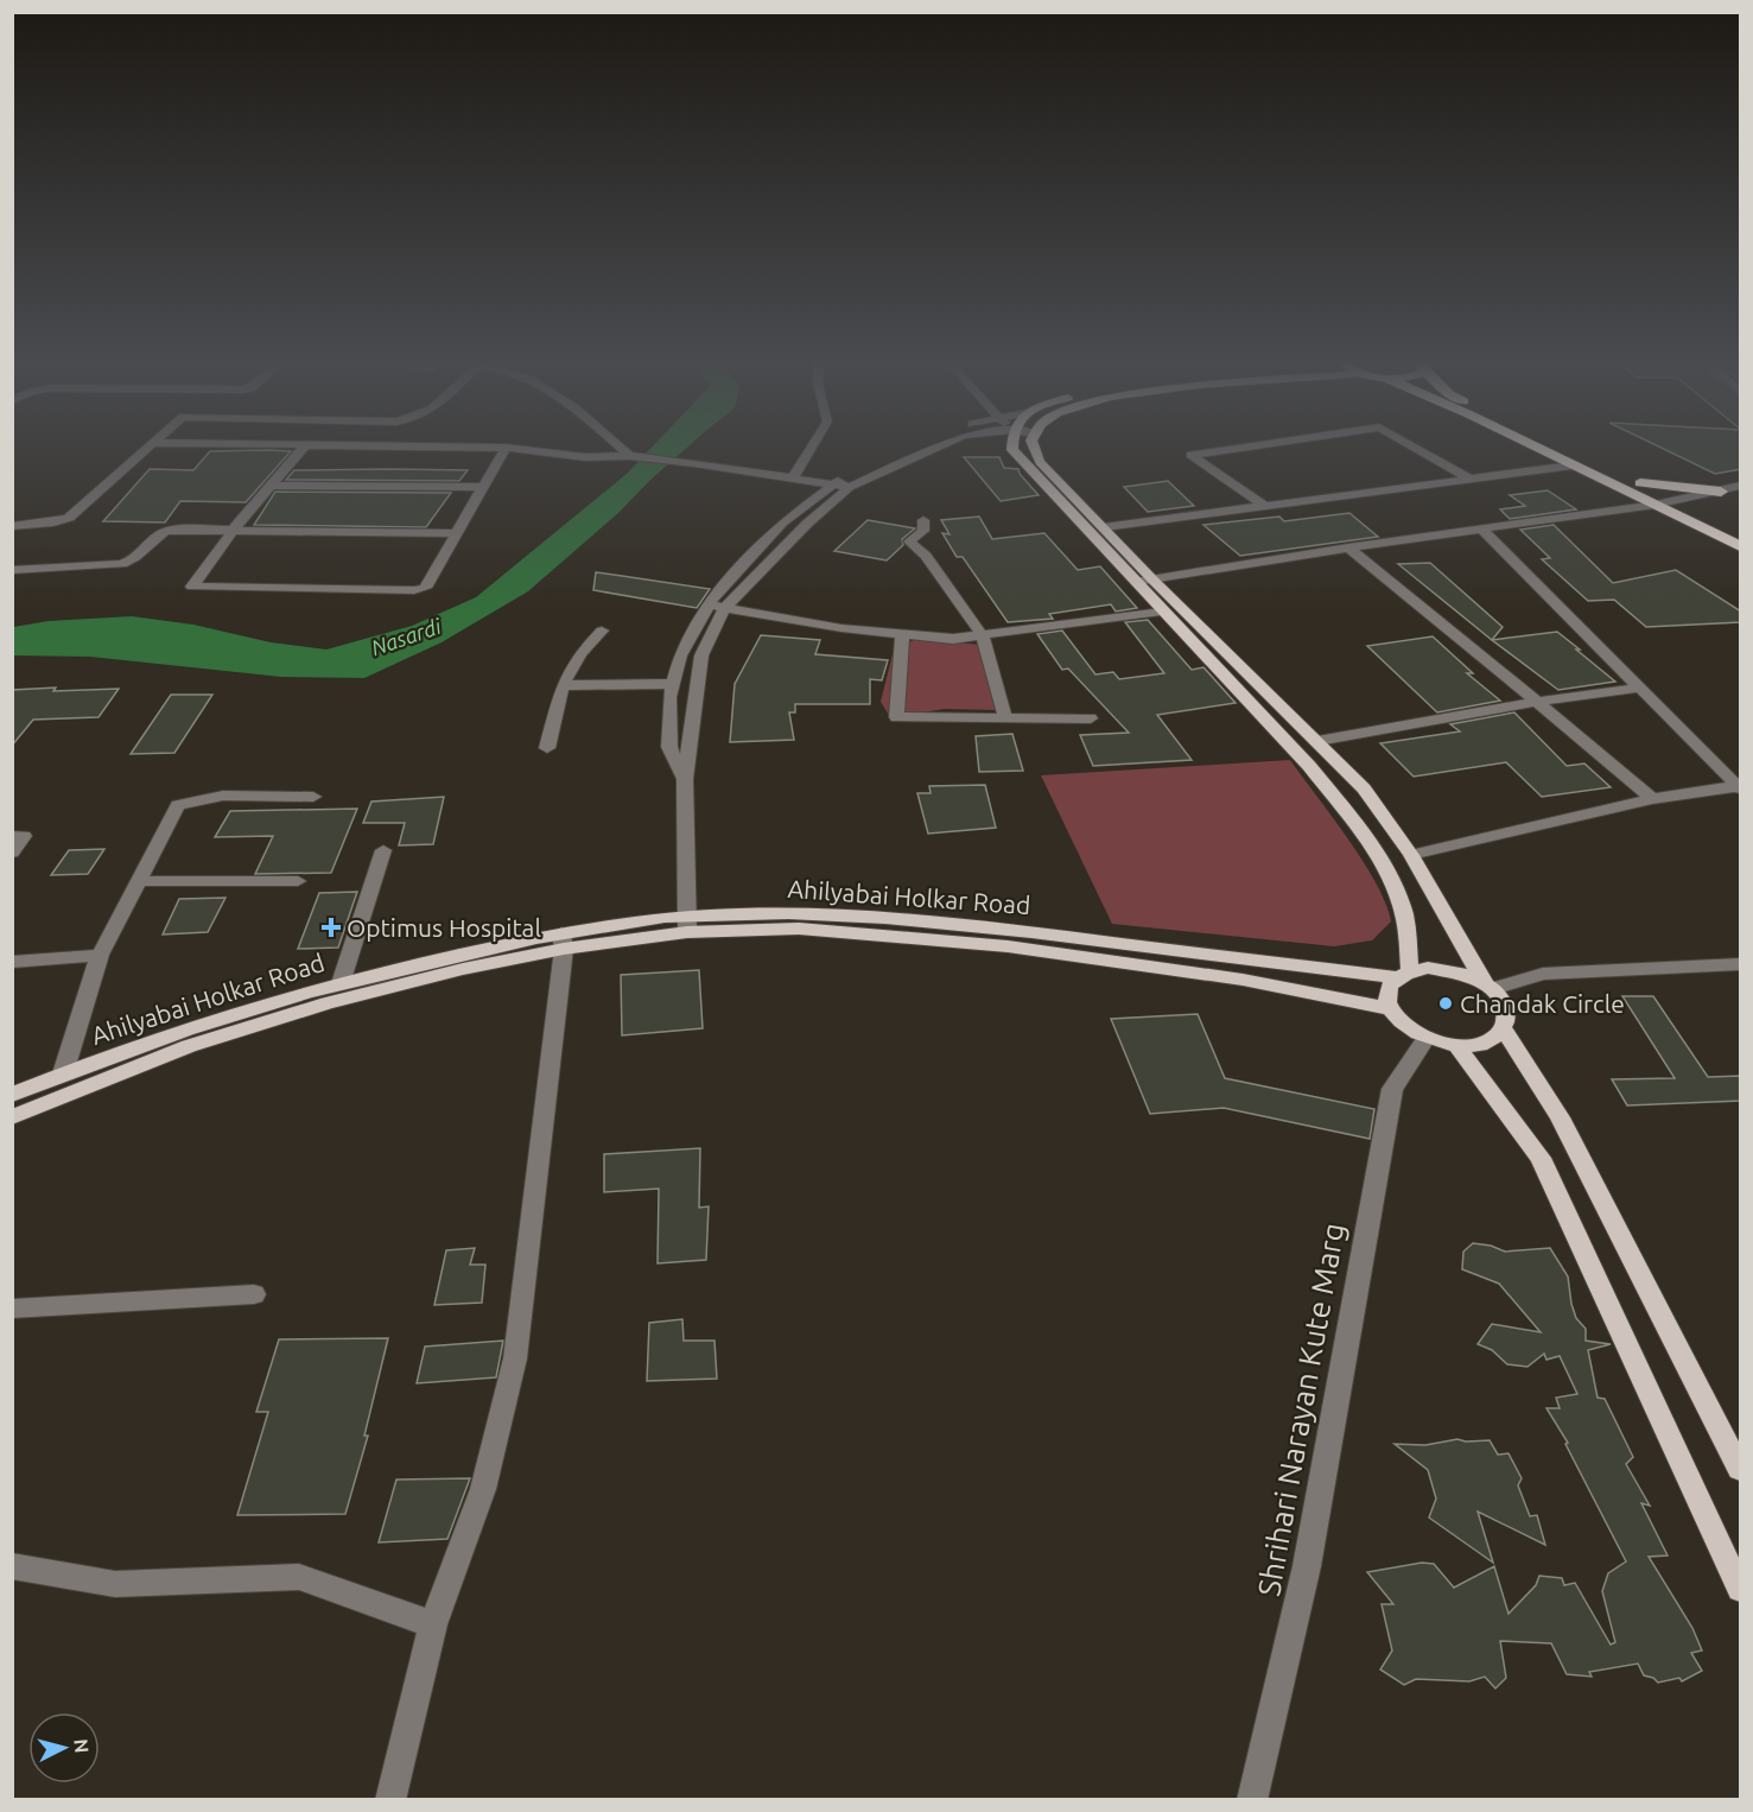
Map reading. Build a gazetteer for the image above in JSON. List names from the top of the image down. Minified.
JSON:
{"streets":{"main road":["Ahilyabai Holkar Road"],"street":["Shrihari Narayan Kute Marg"]},"crossings":[["Ahilyabai Holkar Road","Shrihari Narayan Kute Marg"]],"water":["Nasardi"],"places":{"health":["Optimus Hospital"],"other":["Chandak Circle"]},"north":"right"}
